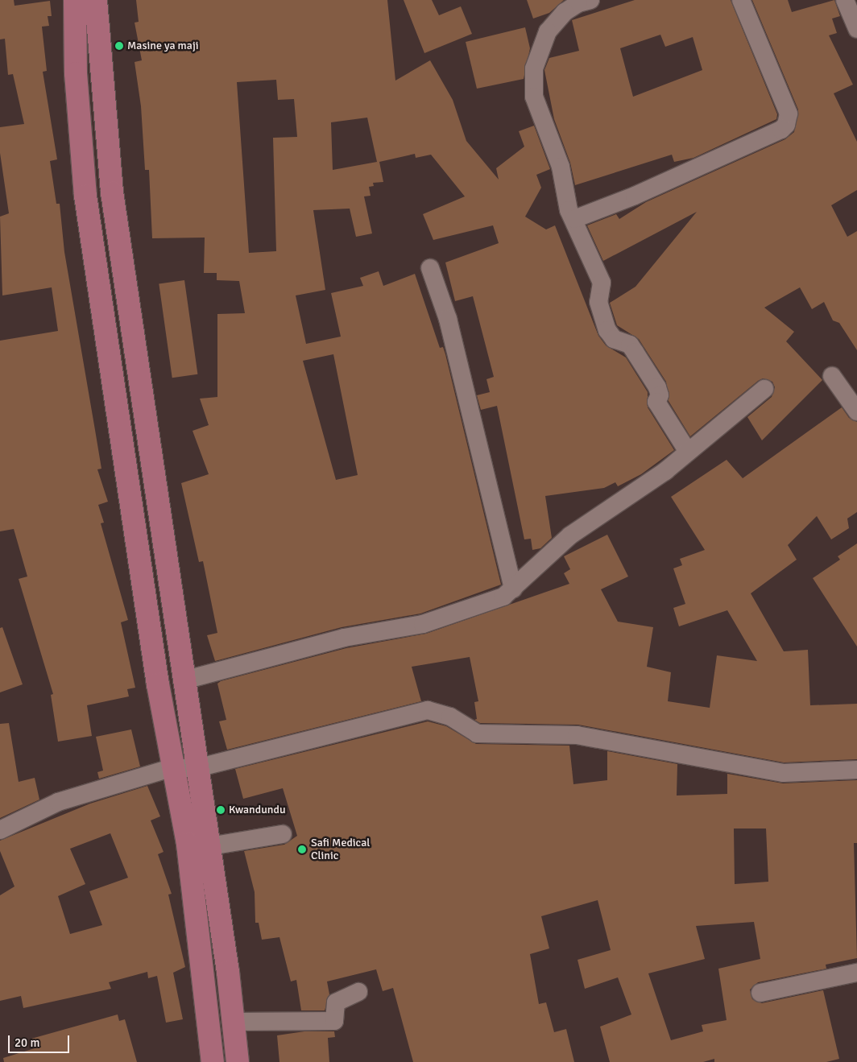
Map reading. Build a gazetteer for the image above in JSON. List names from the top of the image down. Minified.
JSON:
{"places":["Masine ya maji","Kwandundu","Safi Medical Clinic"],"scale_bar":"20 m"}
